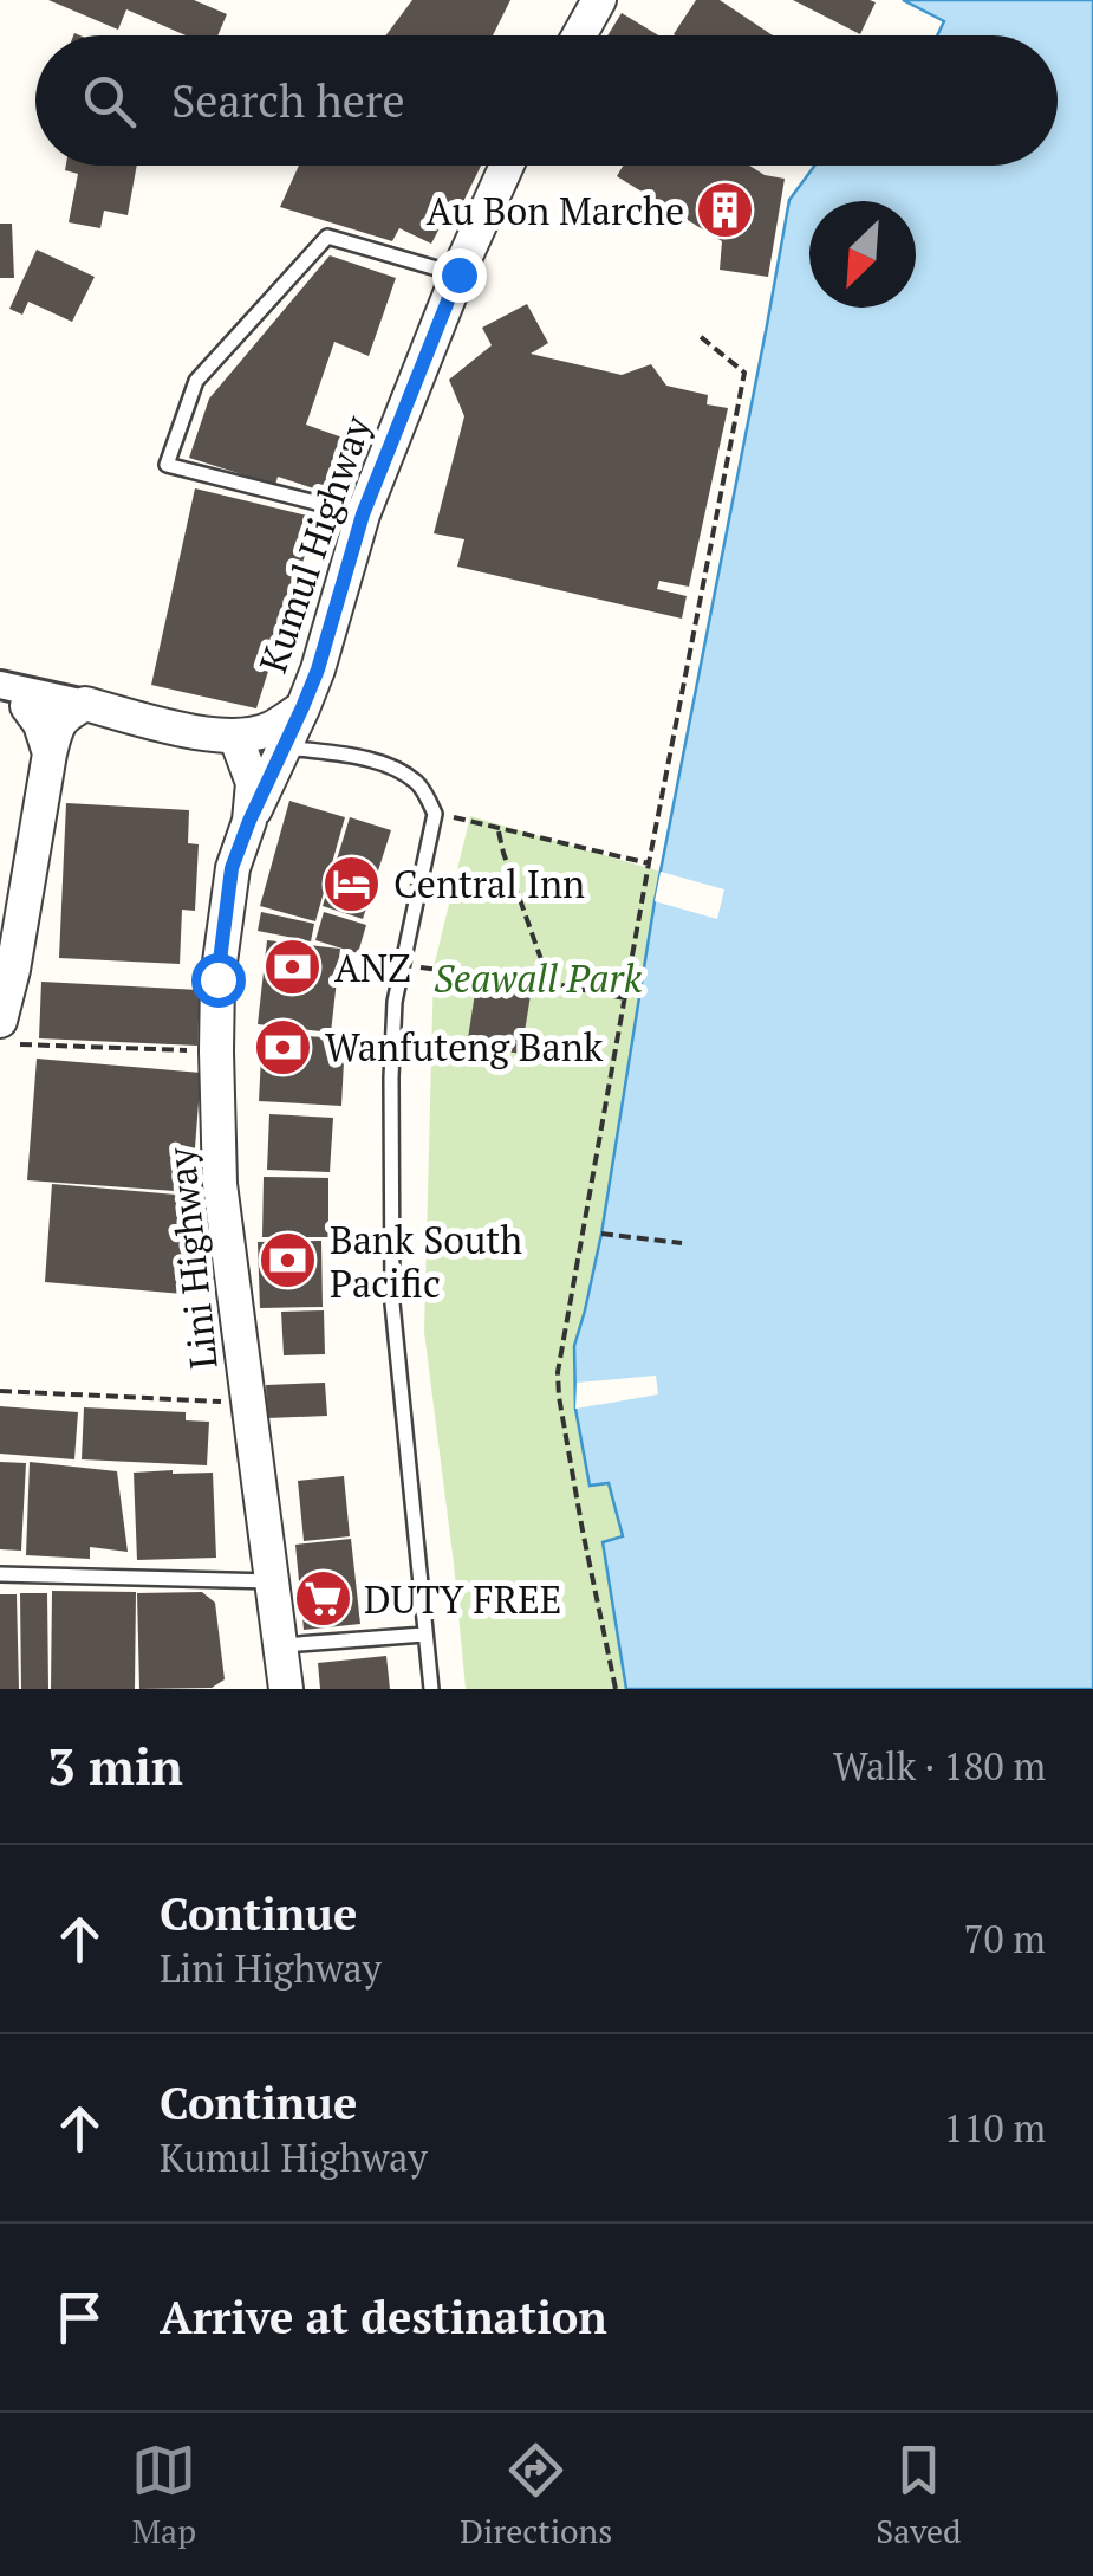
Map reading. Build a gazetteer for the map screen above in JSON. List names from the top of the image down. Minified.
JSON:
{"streets":{"street":["Kumul Highway","Lini Highway"]},"crossings":[["Kumul Highway","Lini Highway"]],"parks":["Seawall Park"],"places":{"building":["Au Bon Marche"],"hotel":["Central Inn"],"bank":["ANZ","Wanfuteng Bank","Bank South Pacific"],"supermarket":["DUTY FREE"]},"north":"bottom left","page":{"search":"Search here","heading":["3 min","Walk · 180 m"],"list":[["Continue","Lini Highway","70 m"],["Continue","Kumul Highway","110 m"],"Arrive at destination"],"nav":["Map","Directions","Saved"]}}
